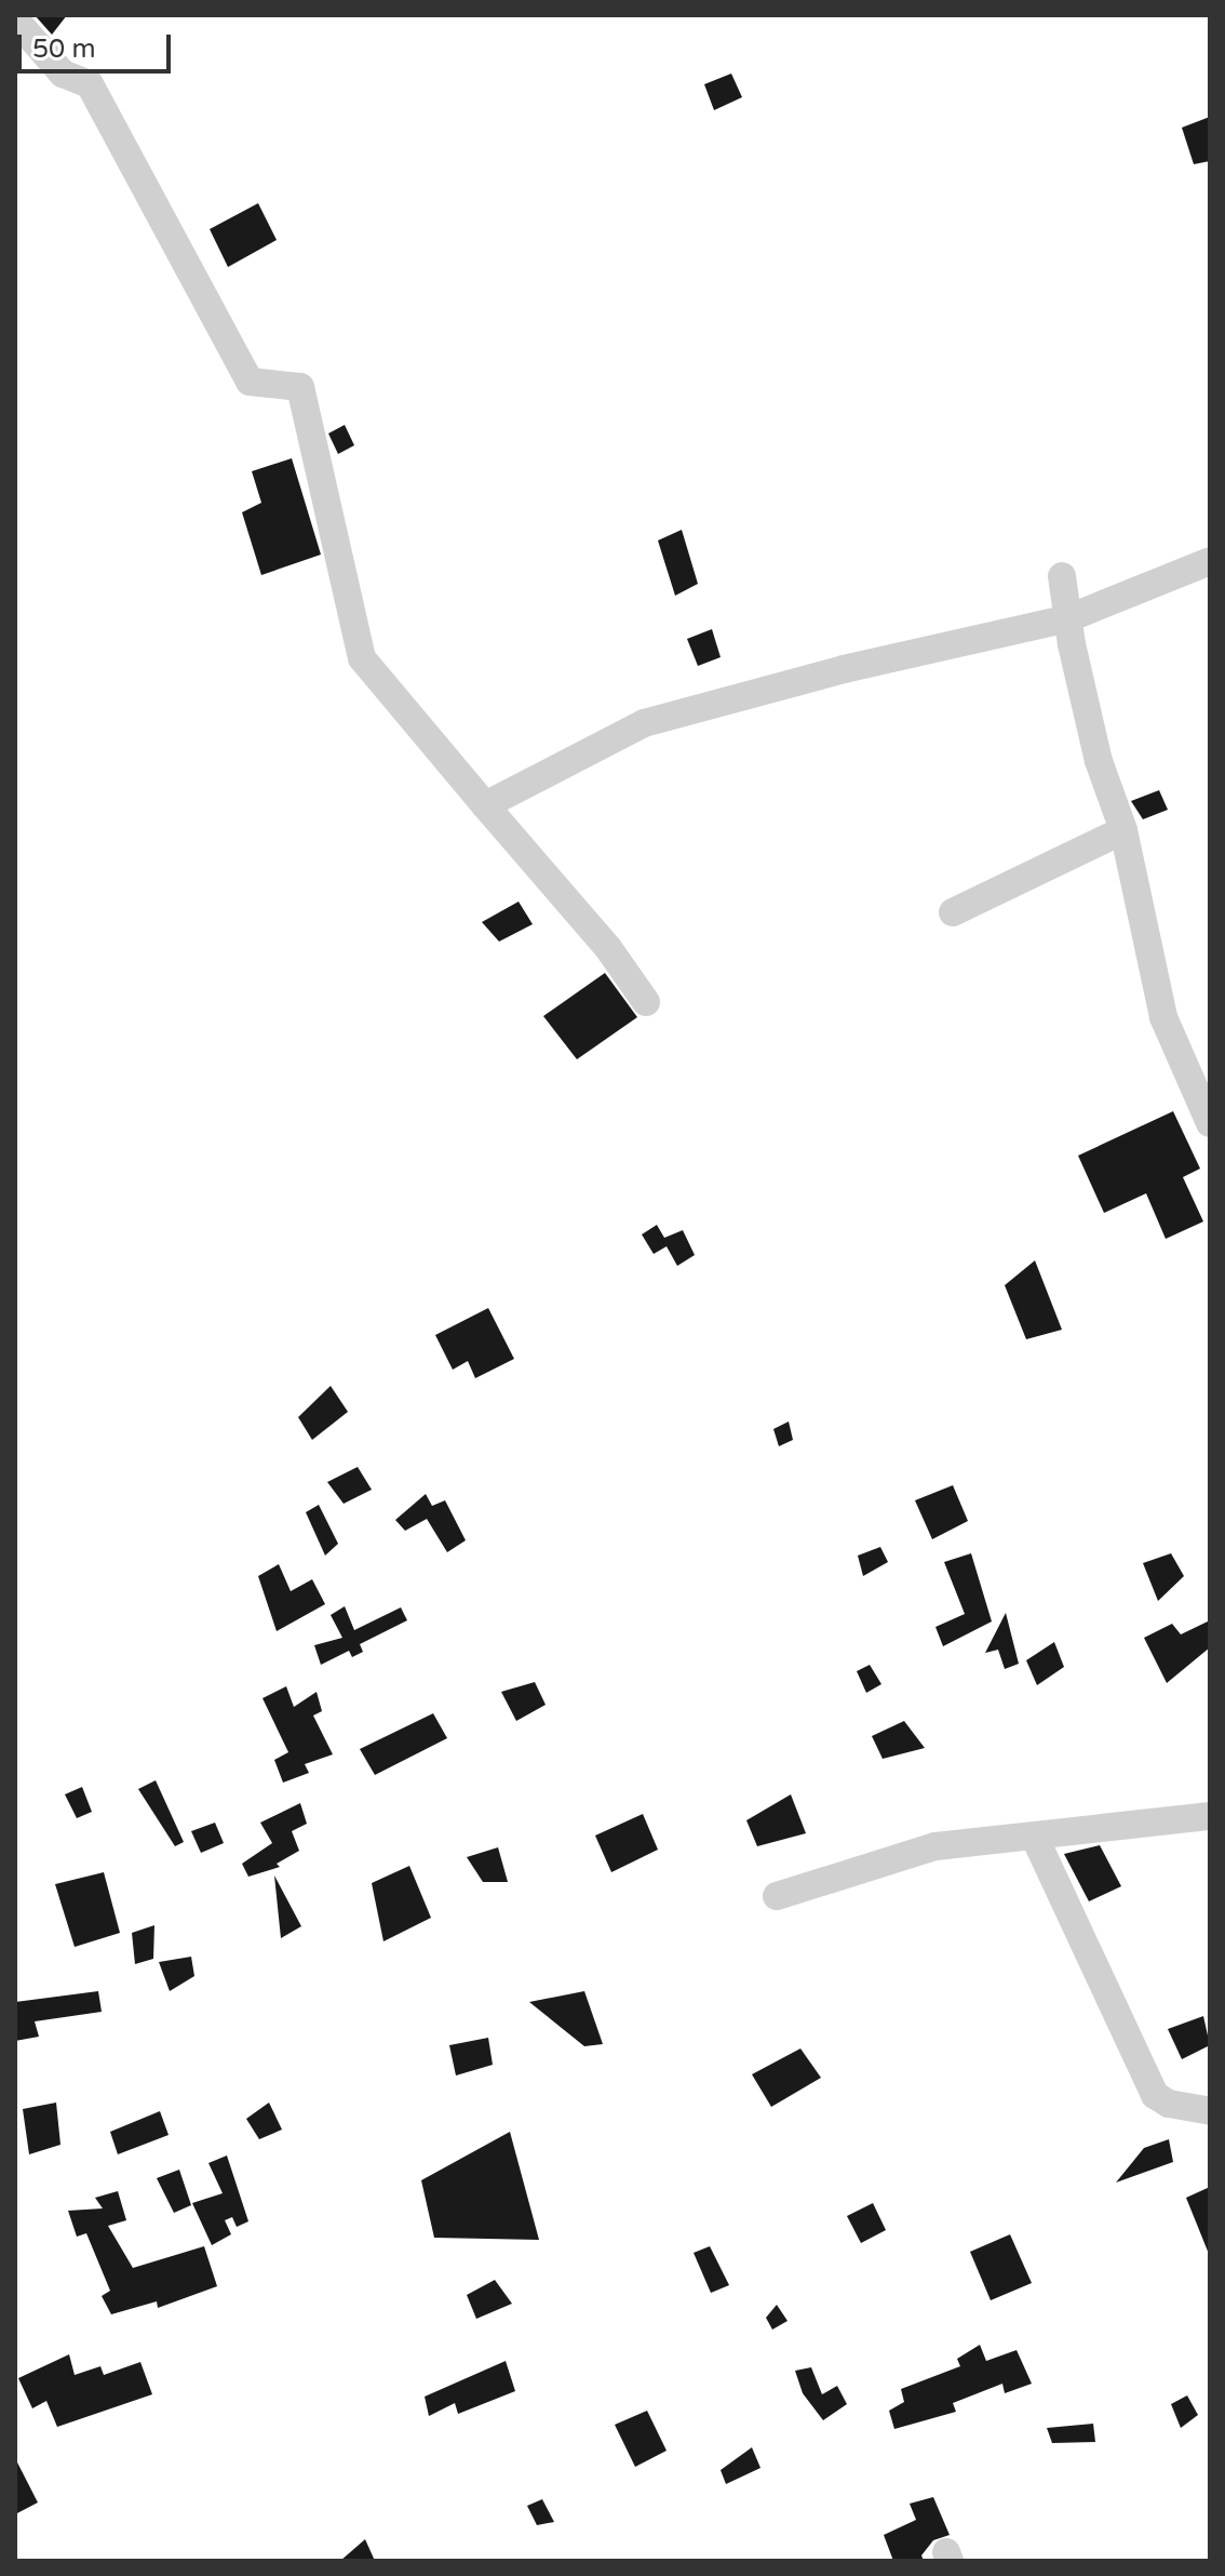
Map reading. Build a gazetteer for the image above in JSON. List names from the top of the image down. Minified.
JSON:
{"scale_bar":"50 m"}
